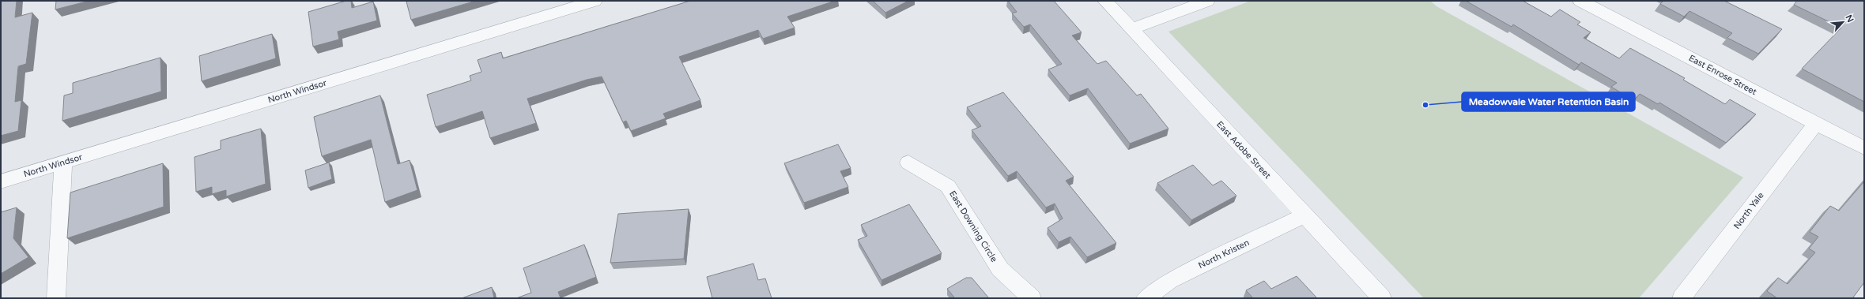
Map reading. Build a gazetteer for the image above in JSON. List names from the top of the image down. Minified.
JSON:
{"streets":{"street":["East Enrose Street","North Windsor","East Adobe Street","North Yale","East Downing Circle","North Kristen"]},"crossings":[["East Enrose Street","North Yale"],["East Adobe Street","North Kristen"]],"places":["Meadowvale Water Retention Basin"],"north":"top right"}
